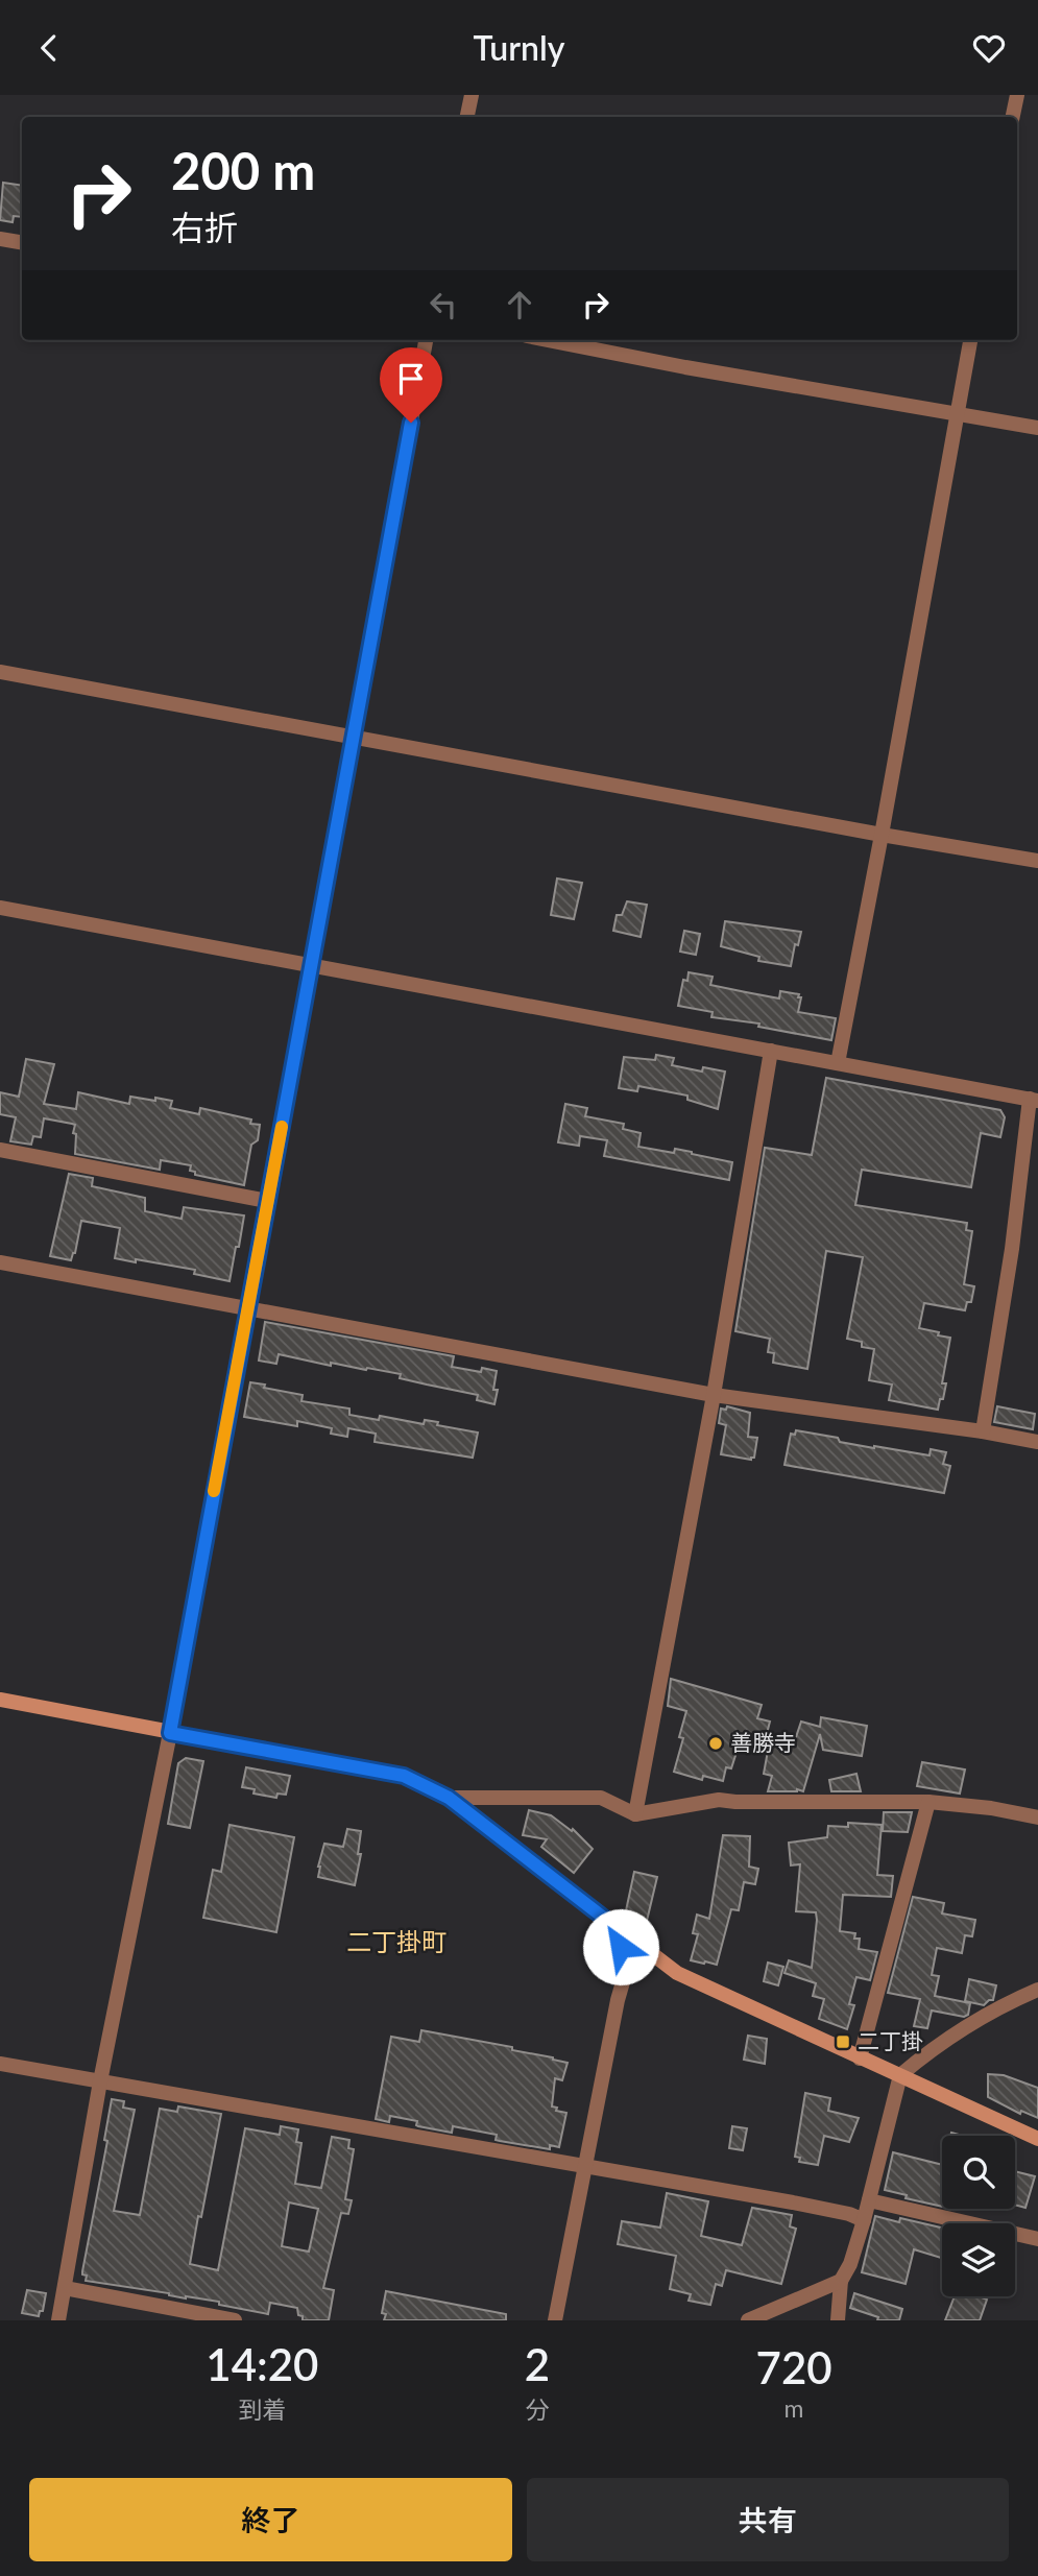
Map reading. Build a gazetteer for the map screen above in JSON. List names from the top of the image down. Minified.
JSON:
{"districts":["二丁掛町"],"places":{"other":["善勝寺"],"transit":["二丁掛"]},"page":{"header":"Turnly","turn":["200 m","右折"],"eta":["14:20","到着","2","分","720","m"],"buttons":["終了","共有"]}}
